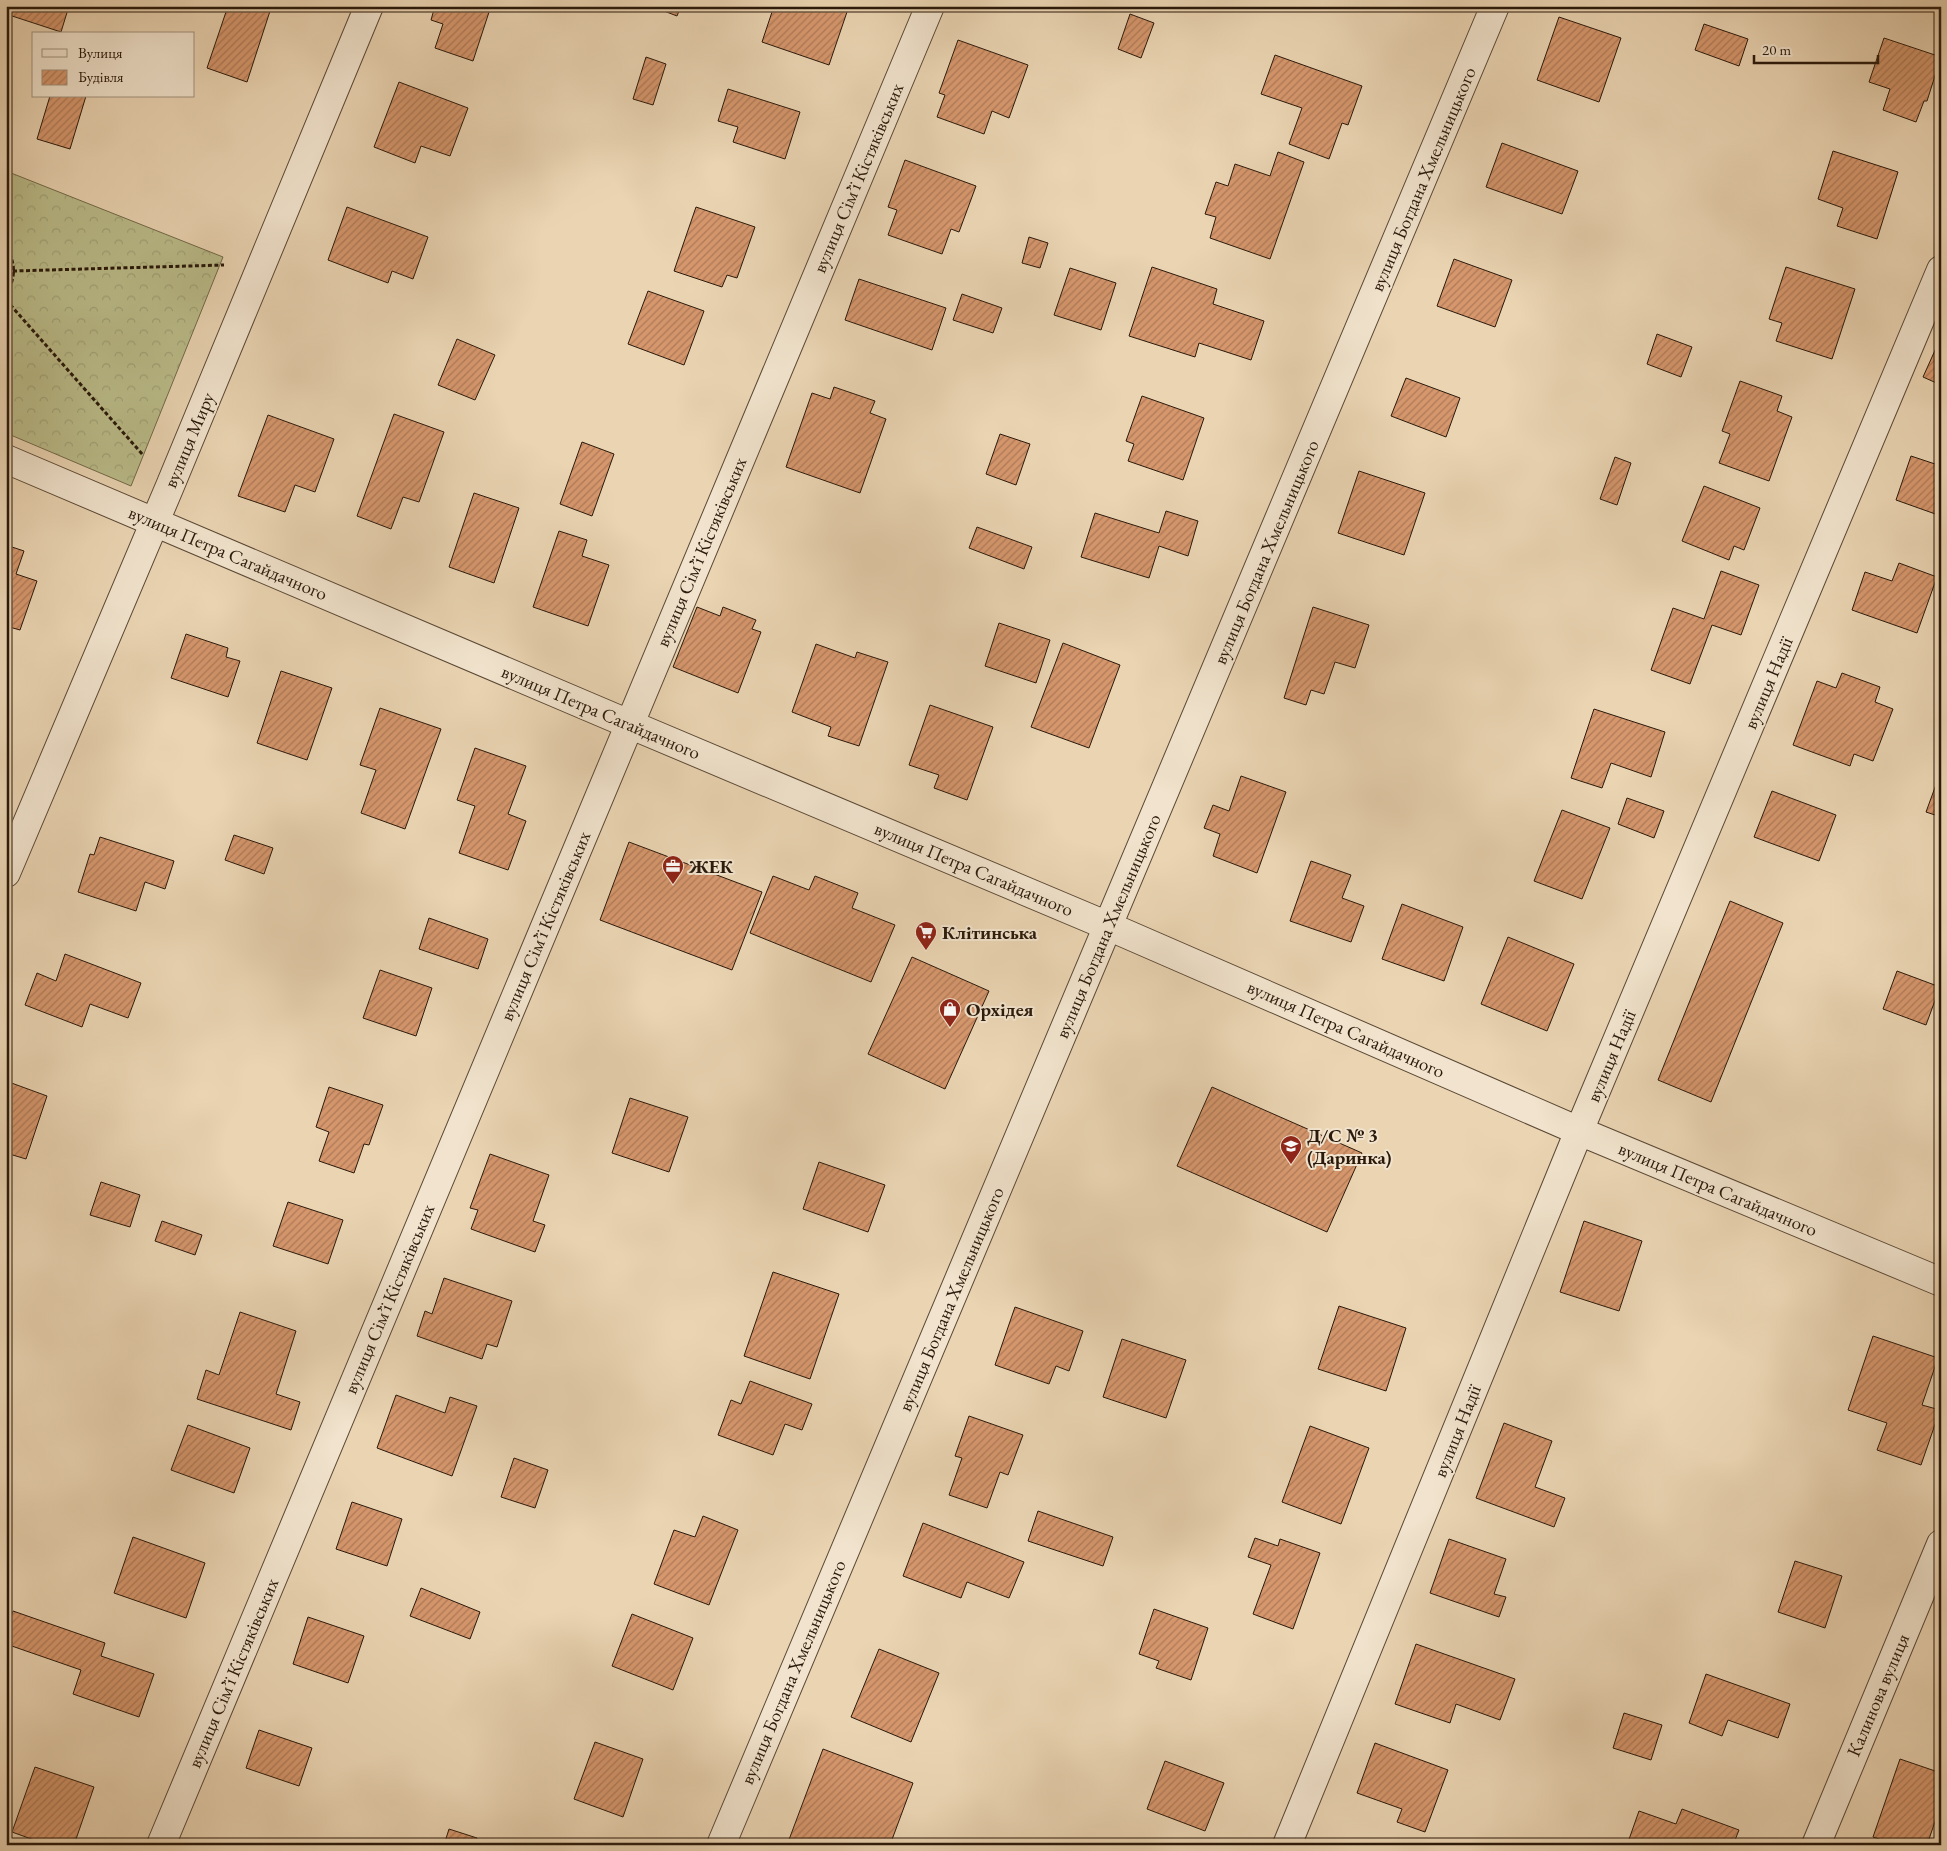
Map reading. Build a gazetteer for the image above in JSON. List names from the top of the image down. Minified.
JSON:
{"streets":{"street":["вулиця Сімʼї Кістяківських","вулиця Богдана Хмельницького","вулиця Миру","вулиця Петра Сагайдачного","вулиця Надії","Калинова вулиця"]},"crossings":[["вулиця Сімʼї Кістяківських","вулиця Петра Сагайдачного"],["вулиця Богдана Хмельницького","вулиця Петра Сагайдачного"],["вулиця Миру","вулиця Петра Сагайдачного"],["вулиця Петра Сагайдачного","вулиця Надії"]],"places":{"office":["ЖЕК"],"supermarket":["Клітинська"],"shop":["Орхідея"],"school or university":["Д/С № 3 (Даринка)"]},"legend":["Вулиця","Будівля"],"scale_bar":"20 m"}
